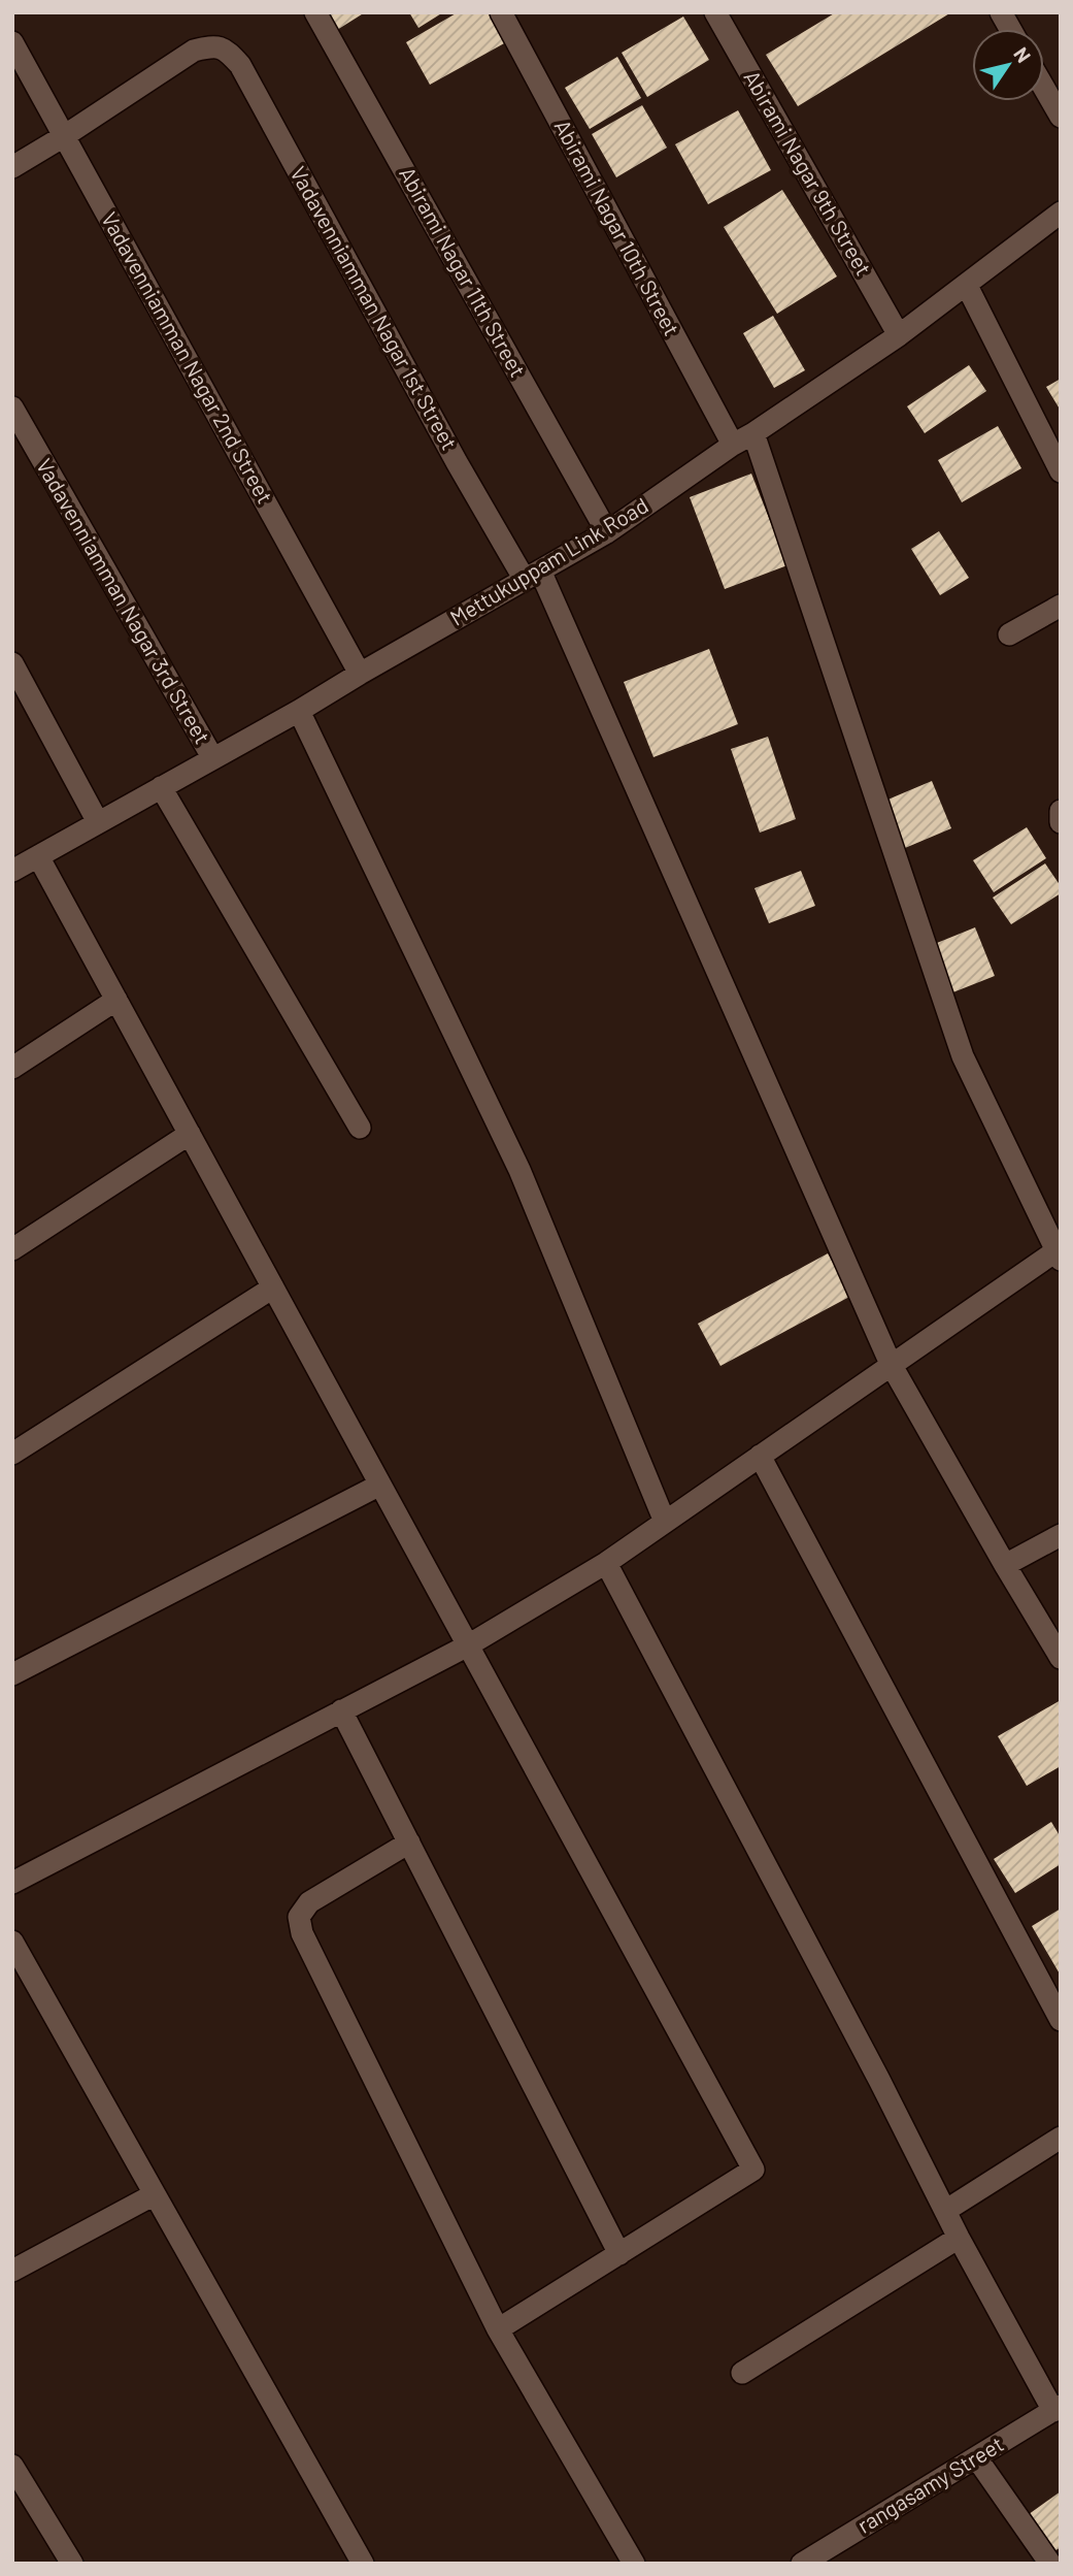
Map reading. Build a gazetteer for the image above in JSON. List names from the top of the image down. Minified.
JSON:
{"streets":{"street":["Abirami Nagar 9th Street","Abirami Nagar 10th Street","Abirami Nagar 11th Street","Vadavenniamman Nagar 1st Street","Vadavenniamman Nagar 2nd Street","Mettukuppam Link Road","Vadavenniamman Nagar 3rd Street","rangasamy Street"]},"crossings":[["Abirami Nagar 9th Street","Mettukuppam Link Road"],["Abirami Nagar 10th Street","Mettukuppam Link Road"],["Abirami Nagar 11th Street","Mettukuppam Link Road"],["Vadavenniamman Nagar 1st Street","Vadavenniamman Nagar 2nd Street"],["Vadavenniamman Nagar 1st Street","Mettukuppam Link Road"],["Vadavenniamman Nagar 2nd Street","Mettukuppam Link Road"],["Mettukuppam Link Road","Vadavenniamman Nagar 3rd Street"]],"north":"top right"}
